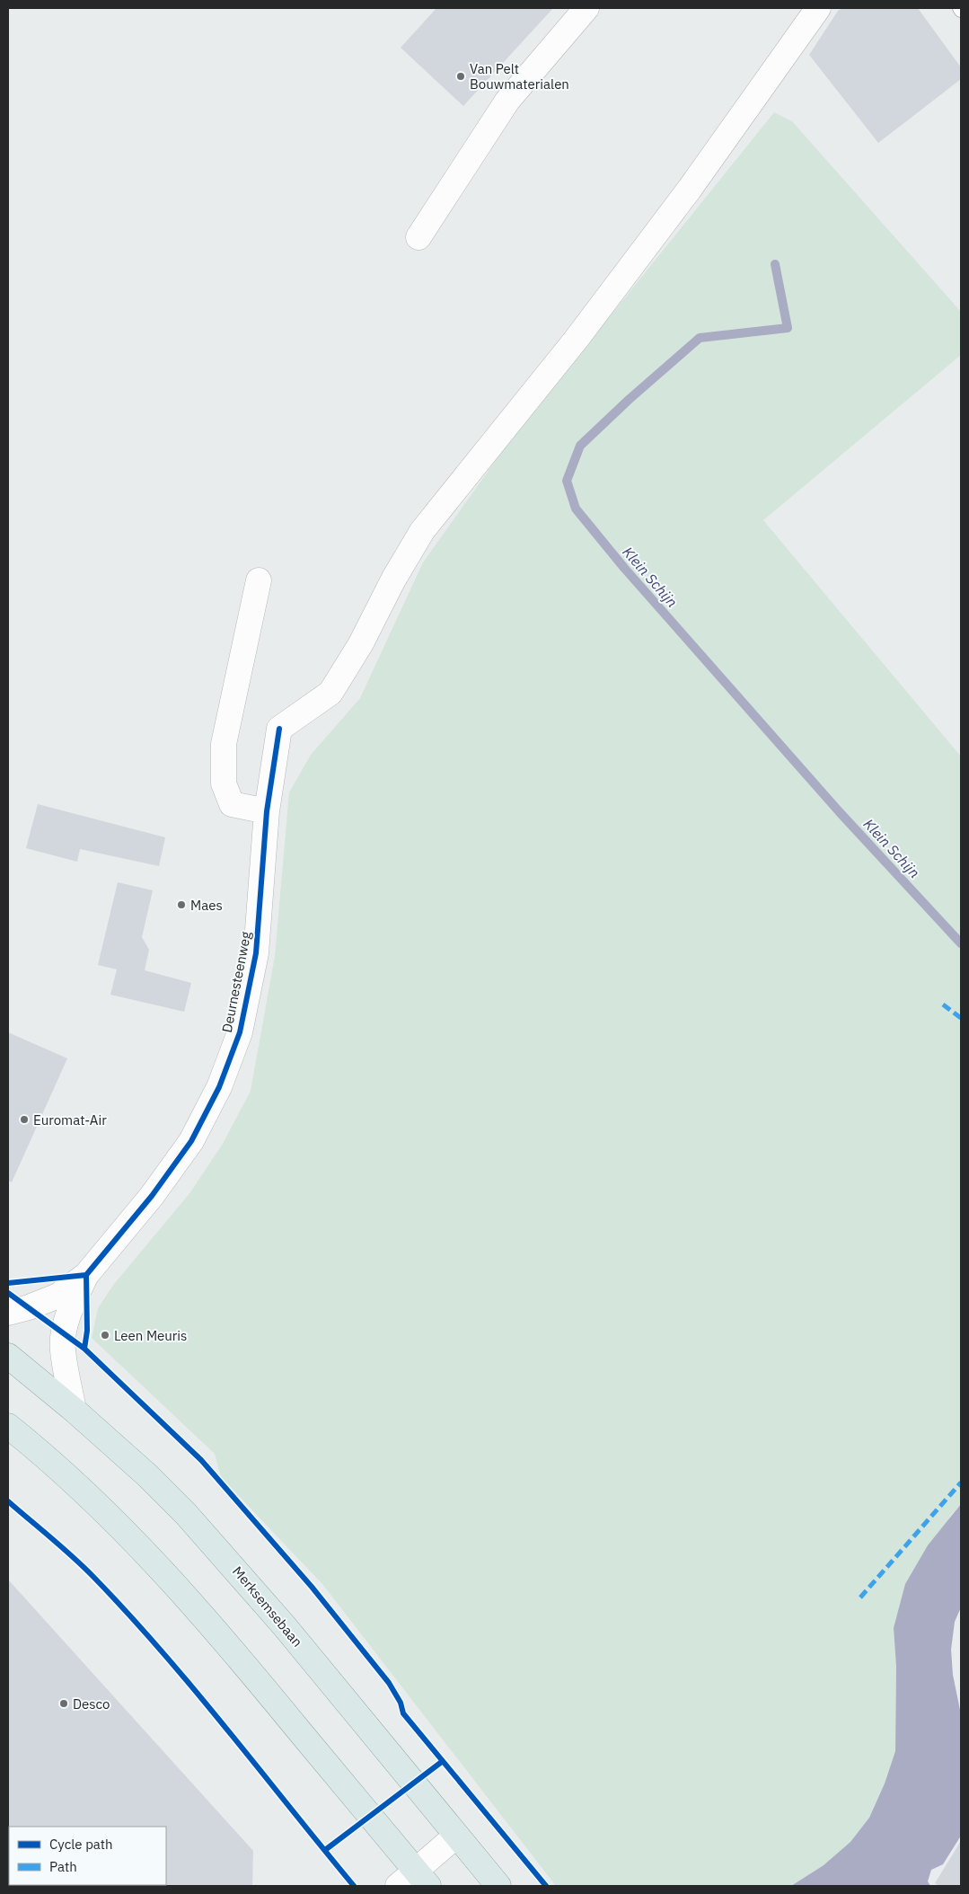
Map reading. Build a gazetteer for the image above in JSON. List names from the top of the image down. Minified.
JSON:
{"streets":{"main road":["Merksemsebaan"],"street":["Deurnesteenweg"]},"crossings":[["Deurnesteenweg","Merksemsebaan"]],"water":["Klein Schijn"],"places":["Van Pelt Bouwmaterialen","Maes","Euromat-Air","Leen Meuris","Desco"],"legend":["Cycle path","Path"]}
